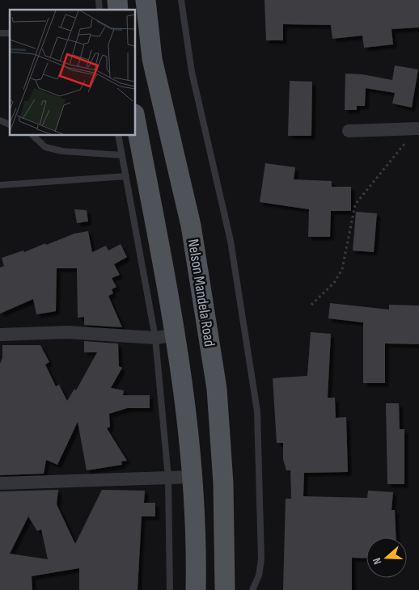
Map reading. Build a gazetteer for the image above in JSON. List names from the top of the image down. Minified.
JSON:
{"streets":{"main road":["Nelson Mandela Road"]},"north":"left"}
